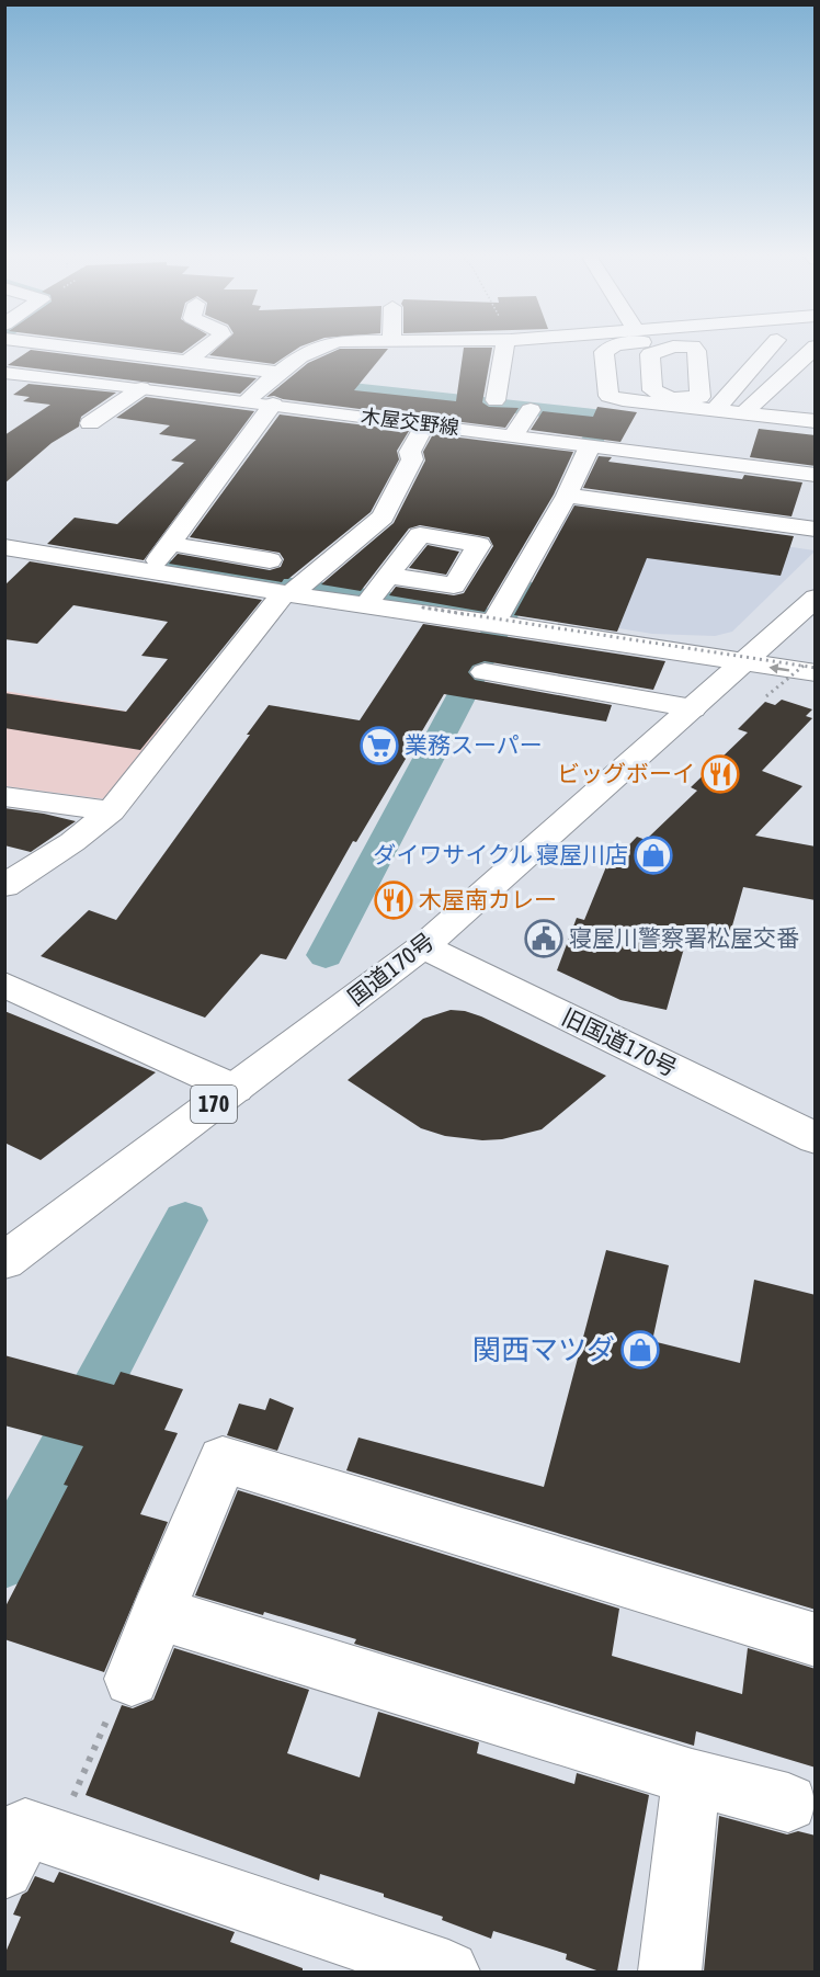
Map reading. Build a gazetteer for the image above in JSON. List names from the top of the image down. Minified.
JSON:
{"streets":{"main road":["木屋交野線","国道170号","旧国道170号","170"]},"crossings":[["国道170号","旧国道170号"]],"places":{"supermarket":["業務スーパー"],"restaurant":["ビッグボーイ","木屋南カレー"],"shop":["ダイワサイクル 寝屋川店","関西マツダ"],"public building":["寝屋川警察署松屋交番"]}}
